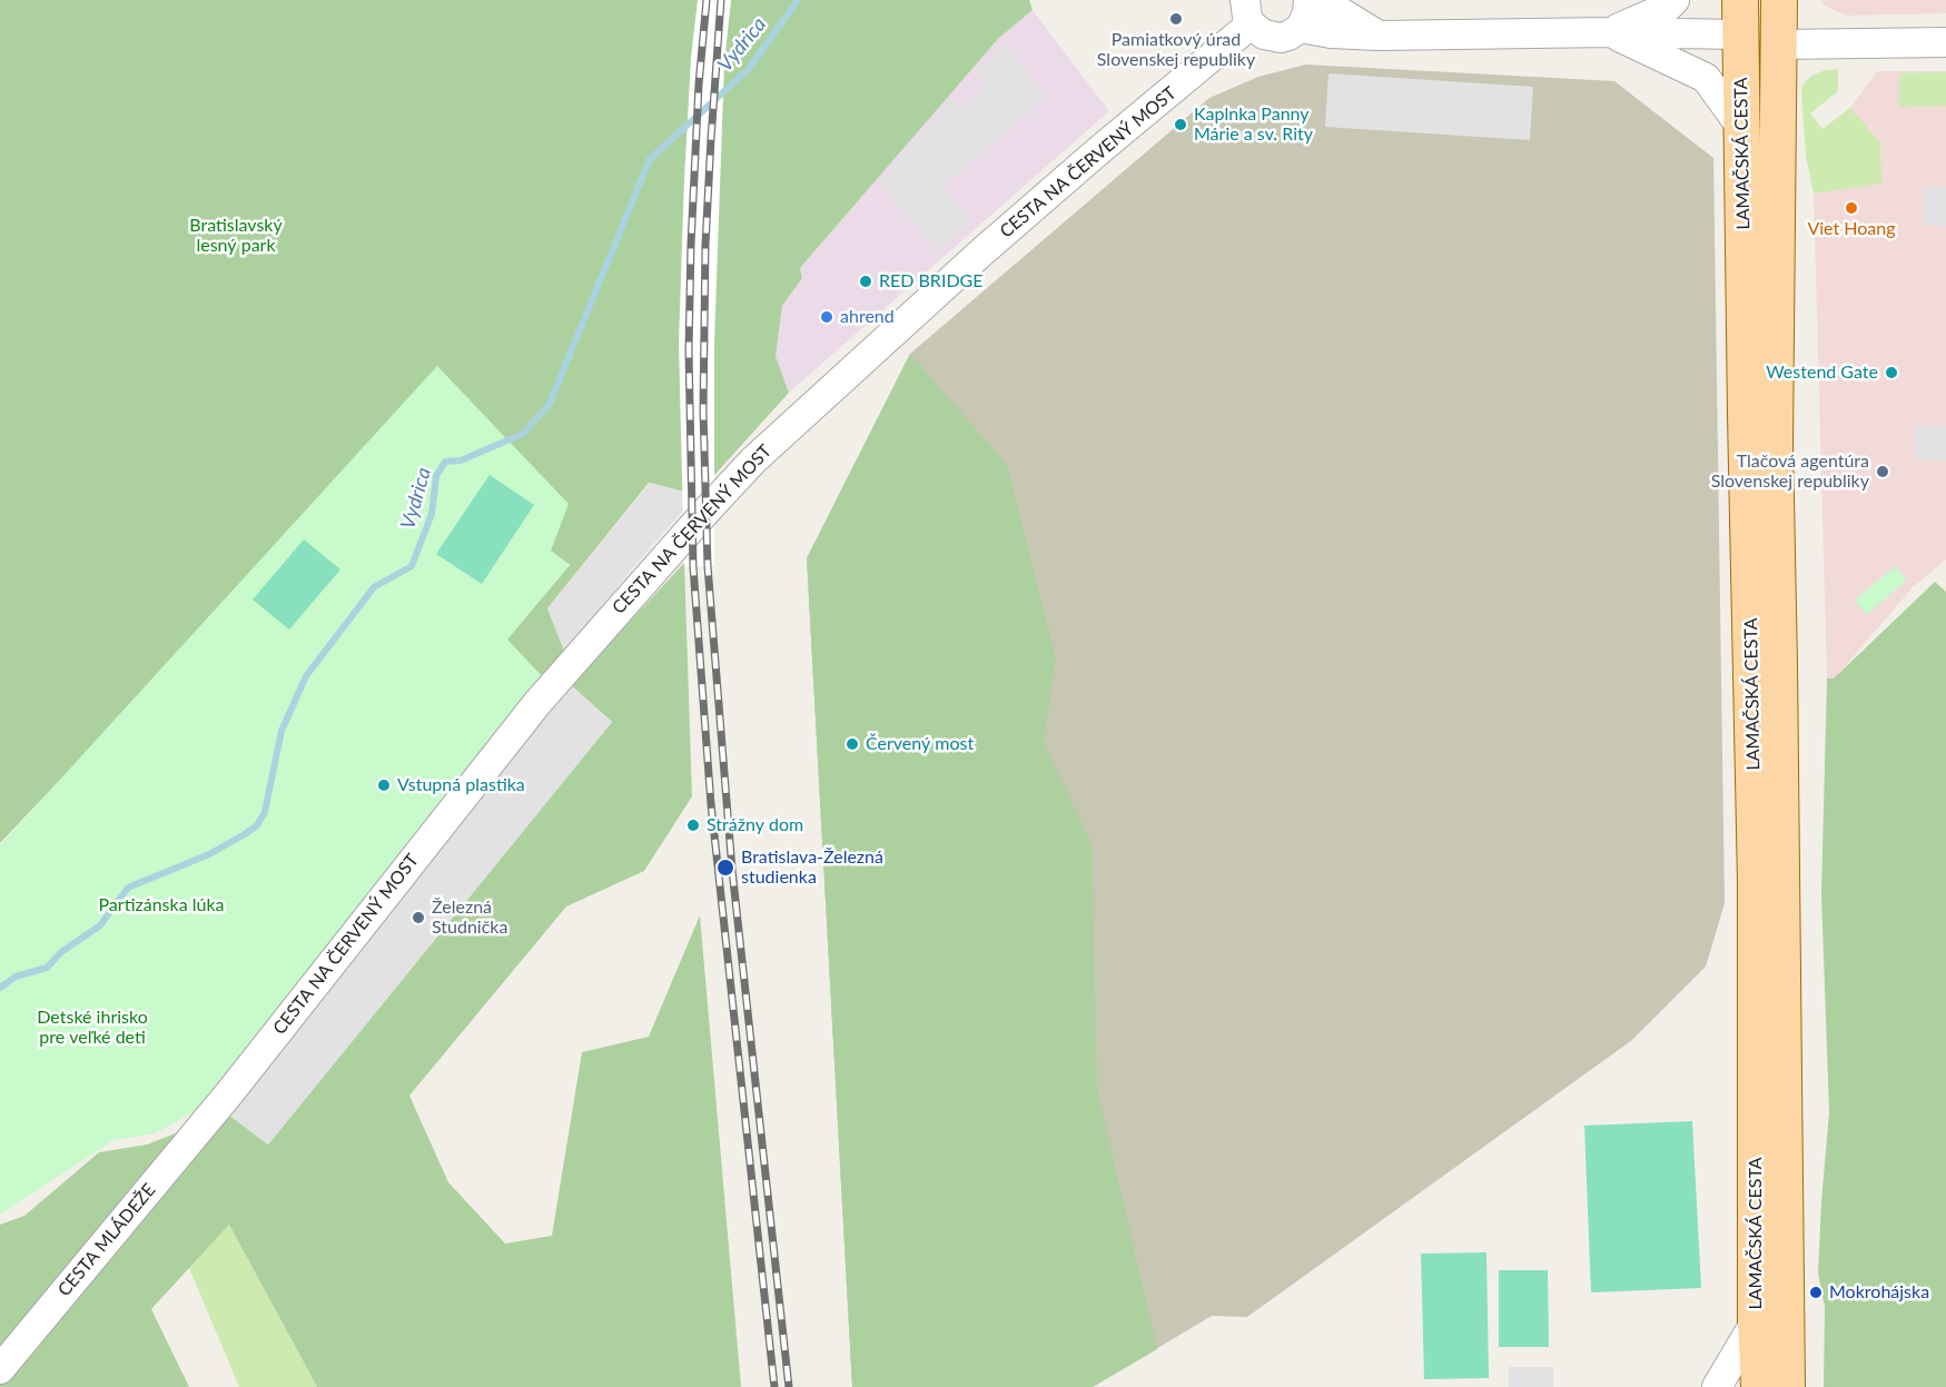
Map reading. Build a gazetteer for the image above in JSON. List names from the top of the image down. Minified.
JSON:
{"streets":{"main road":["LAMAČSKÁ CESTA"],"street":["CESTA NA ČERVENÝ MOST","CESTA MLÁDEŽE"]},"crossings":[["LAMAČSKÁ CESTA","CESTA NA ČERVENÝ MOST"],["CESTA NA ČERVENÝ MOST","CESTA MLÁDEŽE"]],"water":["Vydrica"],"parks":["Bratislavský lesný park","Partizánska lúka","Detské ihrisko pre veľké deti"],"places":["Pamiatkový úrad Slovenskej republiky","Kaplnka Panny Márie a sv. Rity","Viet Hoang","RED BRIDGE","ahrend","Westend Gate","Tlačová agentúra Slovenskej republiky","Červený most","Vstupná plastika","Strážny dom","Bratislava-Železná studienka","Železná Studnička","Mokrohájska"]}
